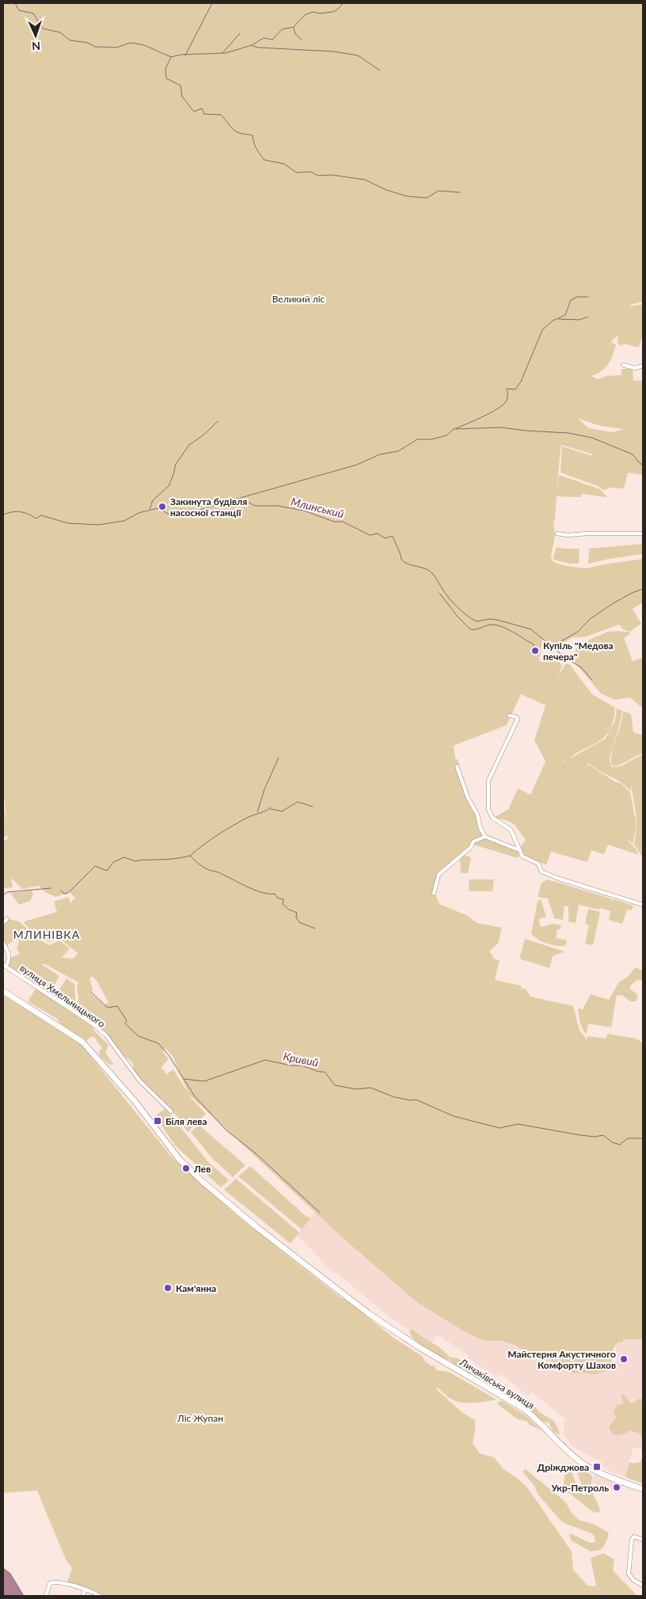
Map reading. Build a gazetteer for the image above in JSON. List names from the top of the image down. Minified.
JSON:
{"streets":{"main road":["Личаківська вулиця"],"street":["вулиця Хмельницького"]},"districts":["МЛИНІВКА"],"water":["Млинський","Кривий"],"parks":["Великий ліс","Ліс Жупан"],"places":{"other":["Закинута будівля насосної станції","Купіль \"Медова печера\"","Лев","Кам'янна","Майстерня Акустичного Комфорту Шахов","Укр-Петроль"],"transit":["Бiля лева","Дріжджова"]},"north":"bottom"}
